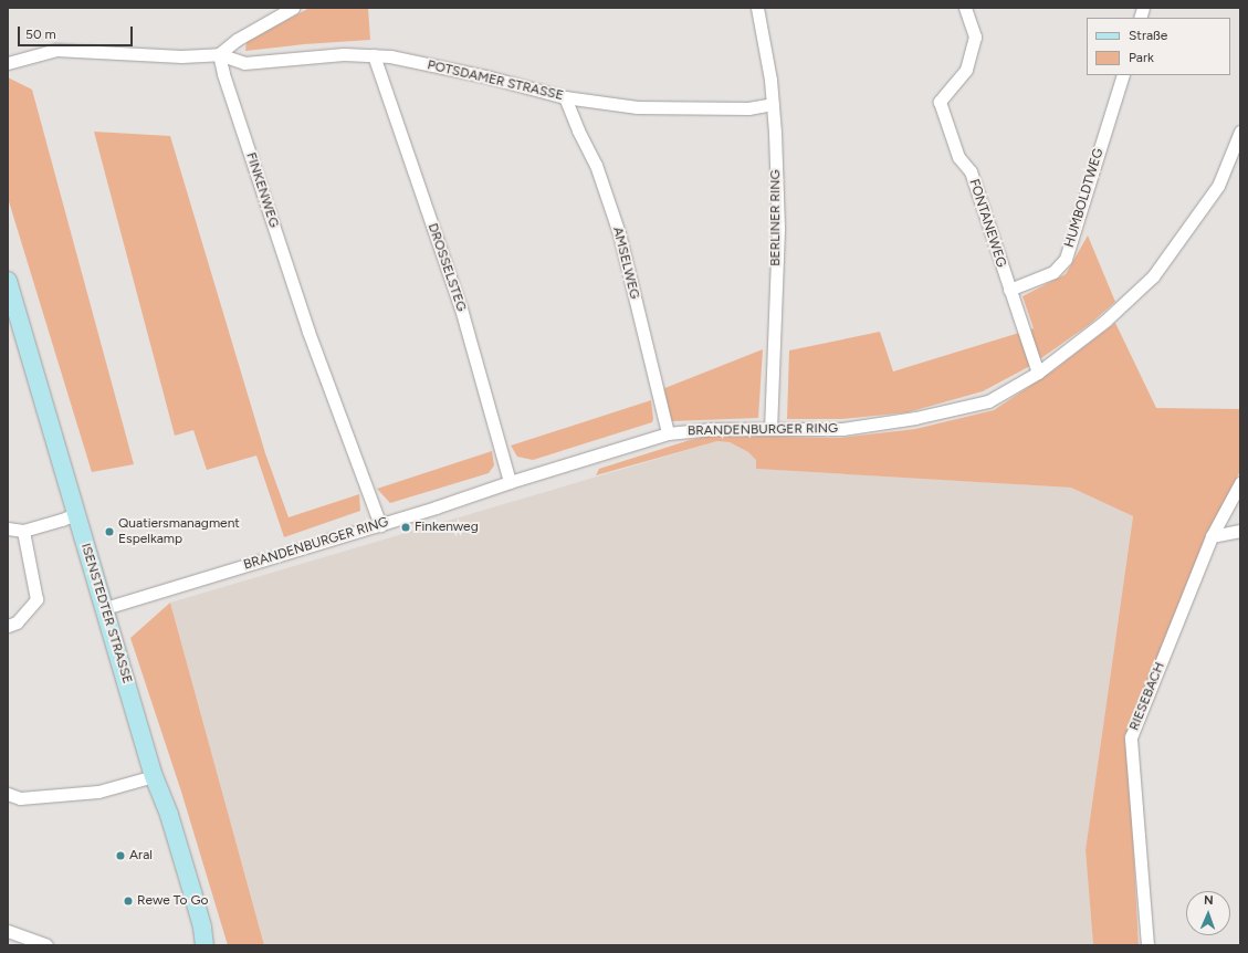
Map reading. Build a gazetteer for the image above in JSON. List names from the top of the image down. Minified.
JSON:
{"streets":{"street":["POTSDAMER STRASSE","FINKENWEG","HUMBOLDTWEG","BERLINER RING","FONTANEWEG","AMSELWEG","DROSSELSTEG","BRANDENBURGER RING","ISENSTEDTER STRASSE","RIESEBACH"]},"crossings":[["POTSDAMER STRASSE","FINKENWEG"],["POTSDAMER STRASSE","BERLINER RING"],["POTSDAMER STRASSE","AMSELWEG"],["POTSDAMER STRASSE","DROSSELSTEG"],["FINKENWEG","BRANDENBURGER RING"],["HUMBOLDTWEG","FONTANEWEG"],["BERLINER RING","BRANDENBURGER RING"],["FONTANEWEG","BRANDENBURGER RING"],["AMSELWEG","BRANDENBURGER RING"],["DROSSELSTEG","BRANDENBURGER RING"],["BRANDENBURGER RING","ISENSTEDTER STRASSE"]],"places":["Finkenweg","Quatiersmanagment Espelkamp","Aral","Rewe To Go"],"legend":["Straße","Park"],"scale_bar":"50 m","north":"top"}
